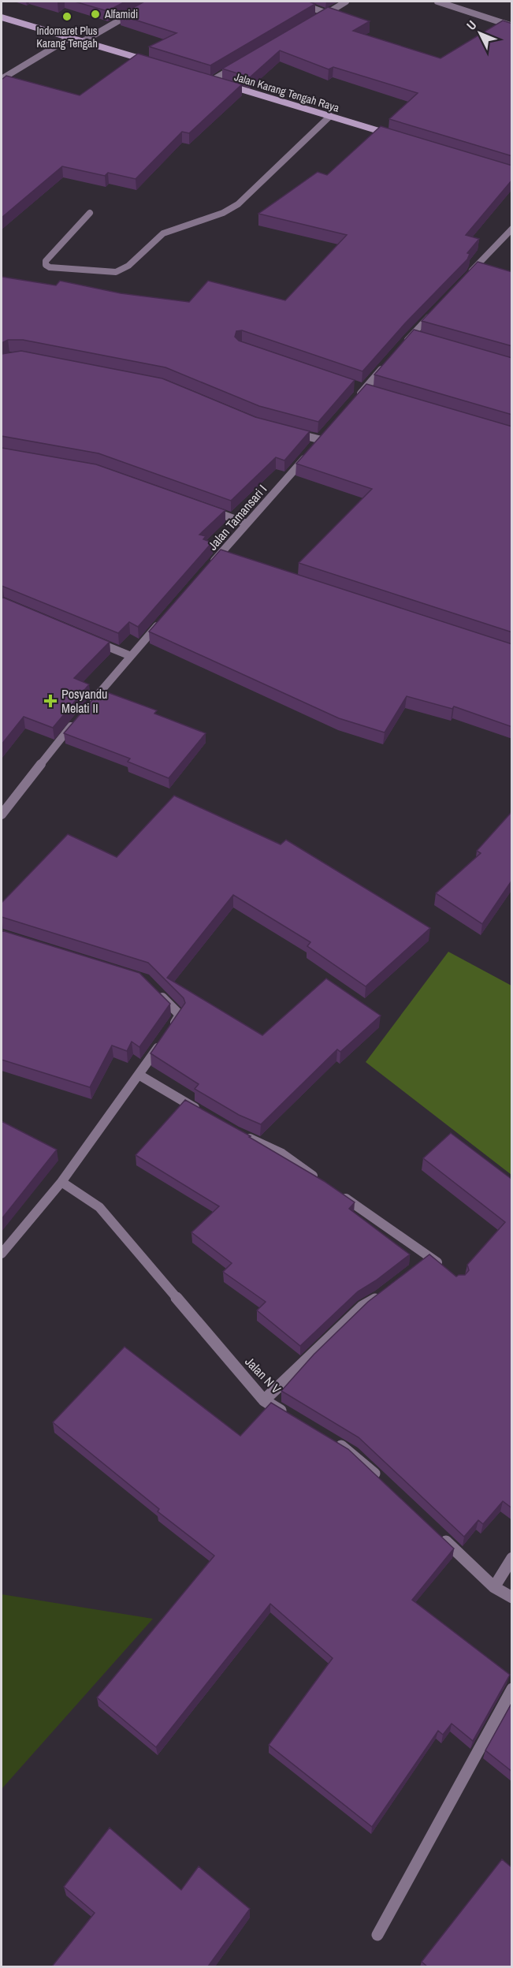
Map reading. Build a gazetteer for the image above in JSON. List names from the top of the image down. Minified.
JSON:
{"streets":{"main road":["Jalan Karang Tengah Raya"],"street":["Jalan Tamansari I","Jalan N V"]},"places":{"other":["Alfamidi","Indomaret Plus Karang Tengah"],"health":["Posyandu Melati II"]},"north":"top left"}
